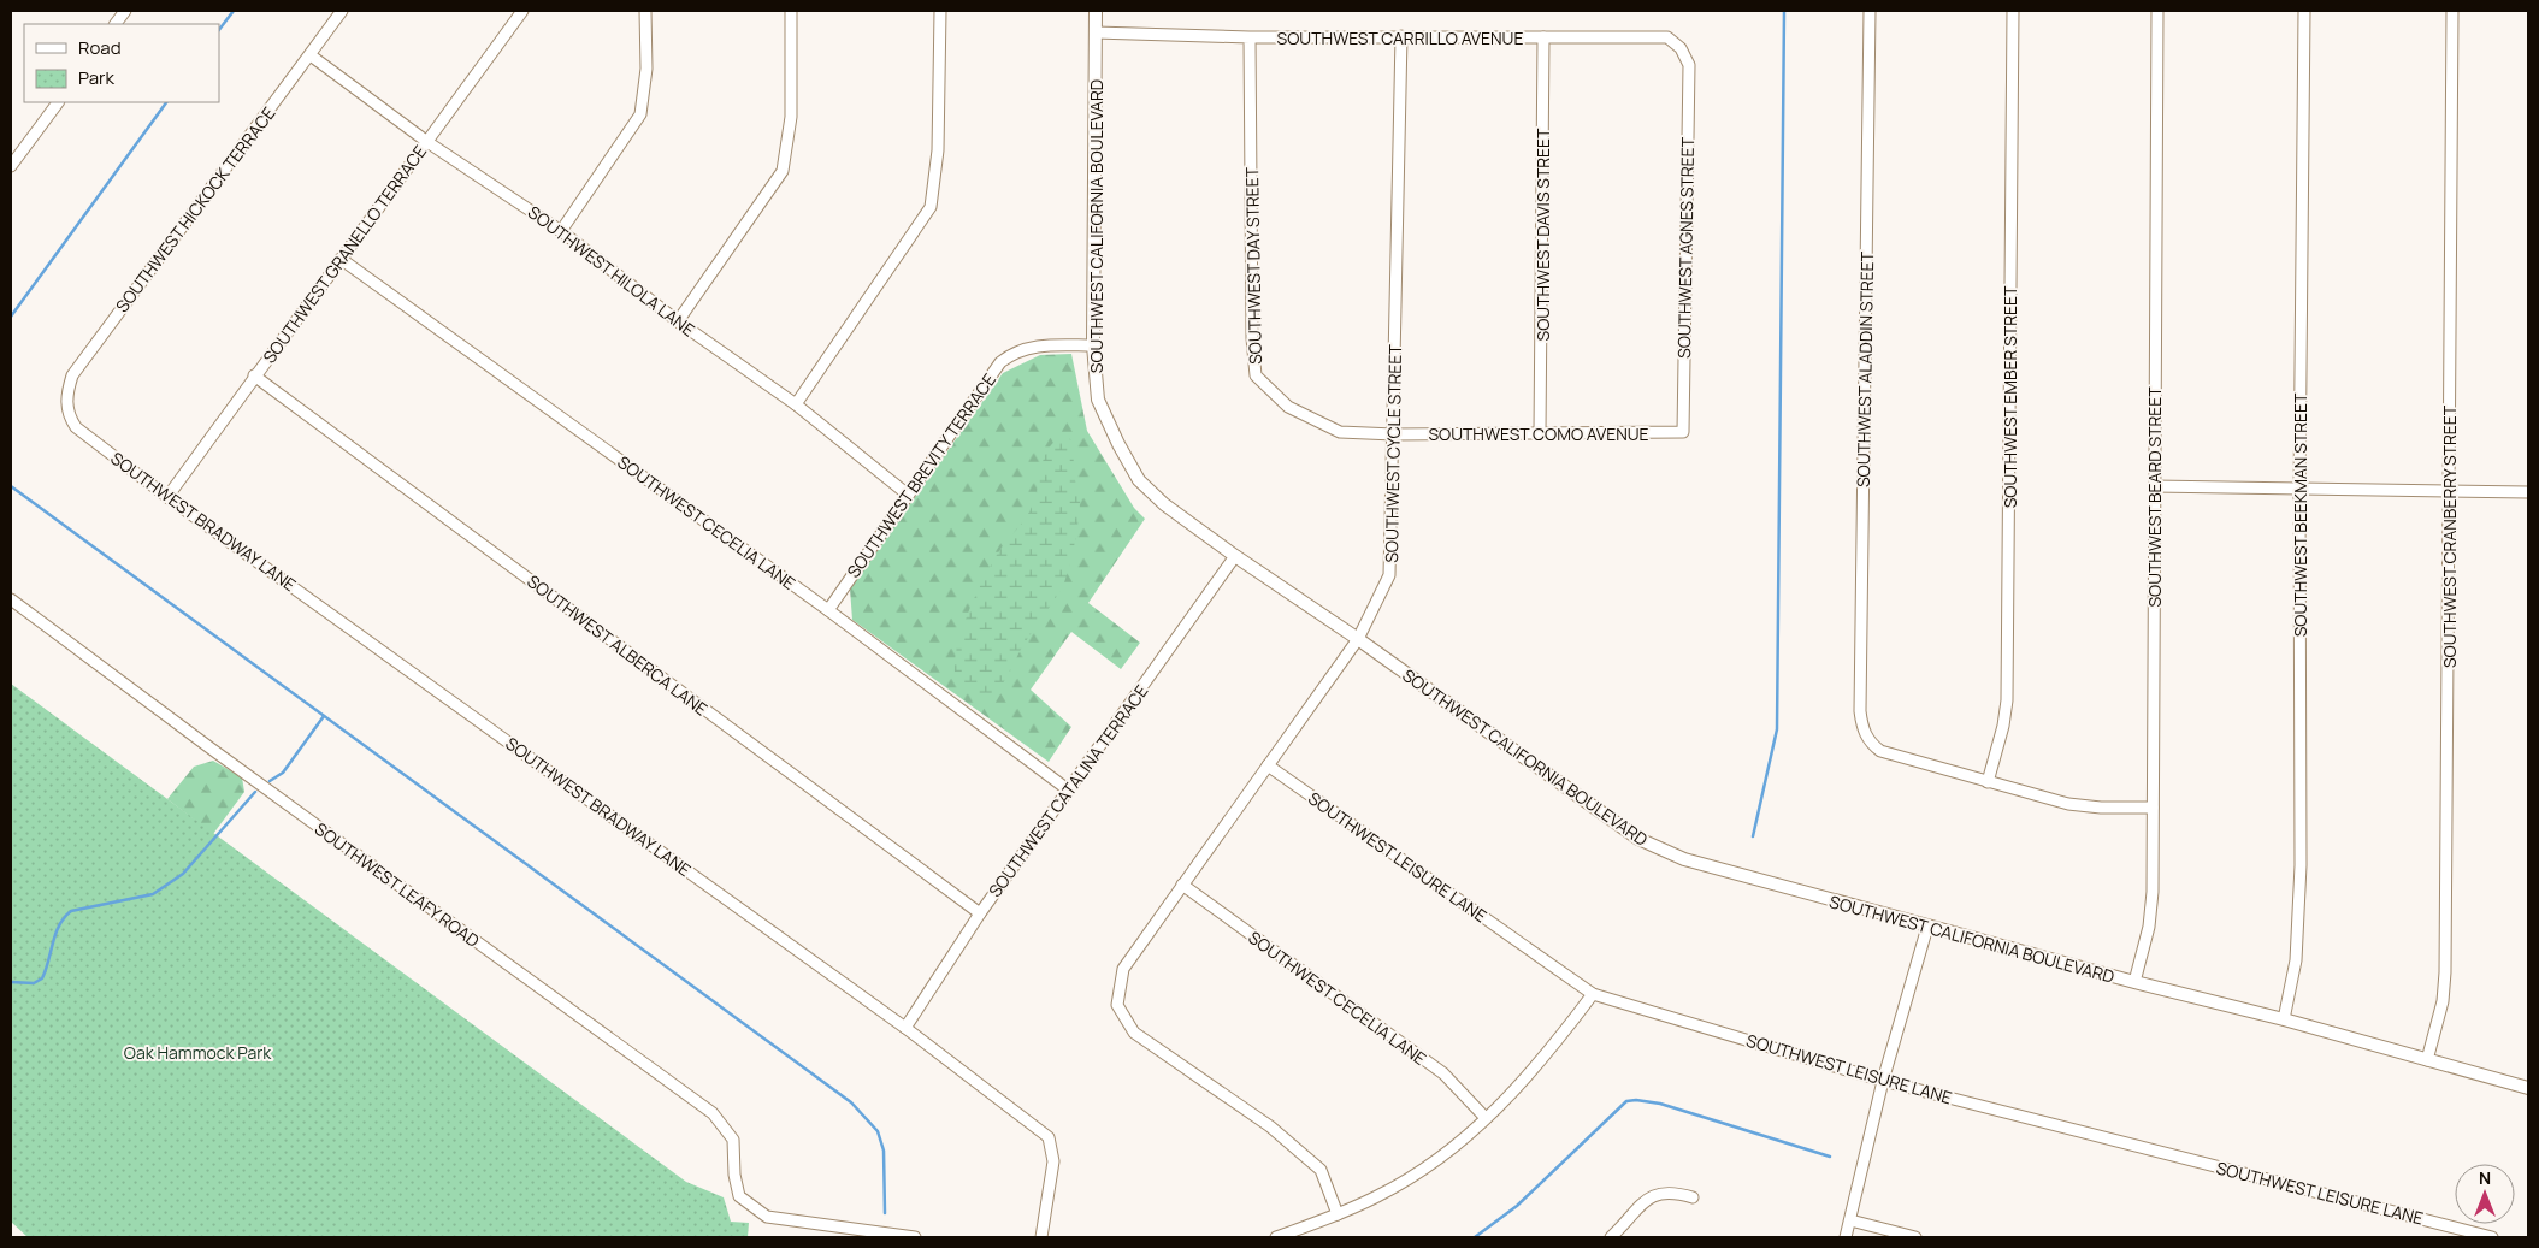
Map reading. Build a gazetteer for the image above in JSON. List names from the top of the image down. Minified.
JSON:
{"streets":{"street":["SOUTHWEST CARRILLO AVENUE","SOUTHWEST HICKOCK TERRACE","SOUTHWEST CALIFORNIA BOULEVARD","SOUTHWEST DAVIS STREET","SOUTHWEST AGNES STREET","SOUTHWEST GRANELLO TERRACE","SOUTHWEST DAY STREET","SOUTHWEST HILOLA LANE","SOUTHWEST ALADDIN STREET","SOUTHWEST EMBER STREET","SOUTHWEST COMO AVENUE","SOUTHWEST CYCLE STREET","SOUTHWEST BREVITY TERRACE","SOUTHWEST BEARD STREET","SOUTHWEST BEEKMAN STREET","SOUTHWEST BRADWAY LANE","SOUTHWEST CECELIA LANE","SOUTHWEST CRANBERRY STREET","SOUTHWEST ALBERCA LANE","SOUTHWEST CATALINA TERRACE","SOUTHWEST LEISURE LANE","SOUTHWEST LEAFY ROAD"]},"crossings":[["SOUTHWEST CARRILLO AVENUE","SOUTHWEST CALIFORNIA BOULEVARD"],["SOUTHWEST CARRILLO AVENUE","SOUTHWEST DAVIS STREET"],["SOUTHWEST CARRILLO AVENUE","SOUTHWEST AGNES STREET"],["SOUTHWEST CARRILLO AVENUE","SOUTHWEST DAY STREET"],["SOUTHWEST CARRILLO AVENUE","SOUTHWEST CYCLE STREET"],["SOUTHWEST HICKOCK TERRACE","SOUTHWEST HILOLA LANE"],["SOUTHWEST HICKOCK TERRACE","SOUTHWEST BRADWAY LANE"],["SOUTHWEST CALIFORNIA BOULEVARD","SOUTHWEST CYCLE STREET"],["SOUTHWEST CALIFORNIA BOULEVARD","SOUTHWEST BREVITY TERRACE"],["SOUTHWEST CALIFORNIA BOULEVARD","SOUTHWEST BEARD STREET"],["SOUTHWEST CALIFORNIA BOULEVARD","SOUTHWEST BEEKMAN STREET"],["SOUTHWEST CALIFORNIA BOULEVARD","SOUTHWEST CRANBERRY STREET"],["SOUTHWEST CALIFORNIA BOULEVARD","SOUTHWEST CATALINA TERRACE"],["SOUTHWEST DAVIS STREET","SOUTHWEST COMO AVENUE"],["SOUTHWEST AGNES STREET","SOUTHWEST COMO AVENUE"],["SOUTHWEST GRANELLO TERRACE","SOUTHWEST HILOLA LANE"],["SOUTHWEST GRANELLO TERRACE","SOUTHWEST BRADWAY LANE"],["SOUTHWEST GRANELLO TERRACE","SOUTHWEST CECELIA LANE"],["SOUTHWEST GRANELLO TERRACE","SOUTHWEST ALBERCA LANE"],["SOUTHWEST DAY STREET","SOUTHWEST COMO AVENUE"],["SOUTHWEST DAY STREET","SOUTHWEST CYCLE STREET"],["SOUTHWEST HILOLA LANE","SOUTHWEST BREVITY TERRACE"],["SOUTHWEST ALADDIN STREET","SOUTHWEST EMBER STREET"],["SOUTHWEST COMO AVENUE","SOUTHWEST CYCLE STREET"],["SOUTHWEST CYCLE STREET","SOUTHWEST CECELIA LANE"],["SOUTHWEST CYCLE STREET","SOUTHWEST LEISURE LANE"],["SOUTHWEST BREVITY TERRACE","SOUTHWEST CECELIA LANE"],["SOUTHWEST BRADWAY LANE","SOUTHWEST CATALINA TERRACE"],["SOUTHWEST CECELIA LANE","SOUTHWEST CATALINA TERRACE"],["SOUTHWEST ALBERCA LANE","SOUTHWEST CATALINA TERRACE"]],"parks":["Oak Hammock Park"],"legend":["Road","Park"],"north":"top"}
